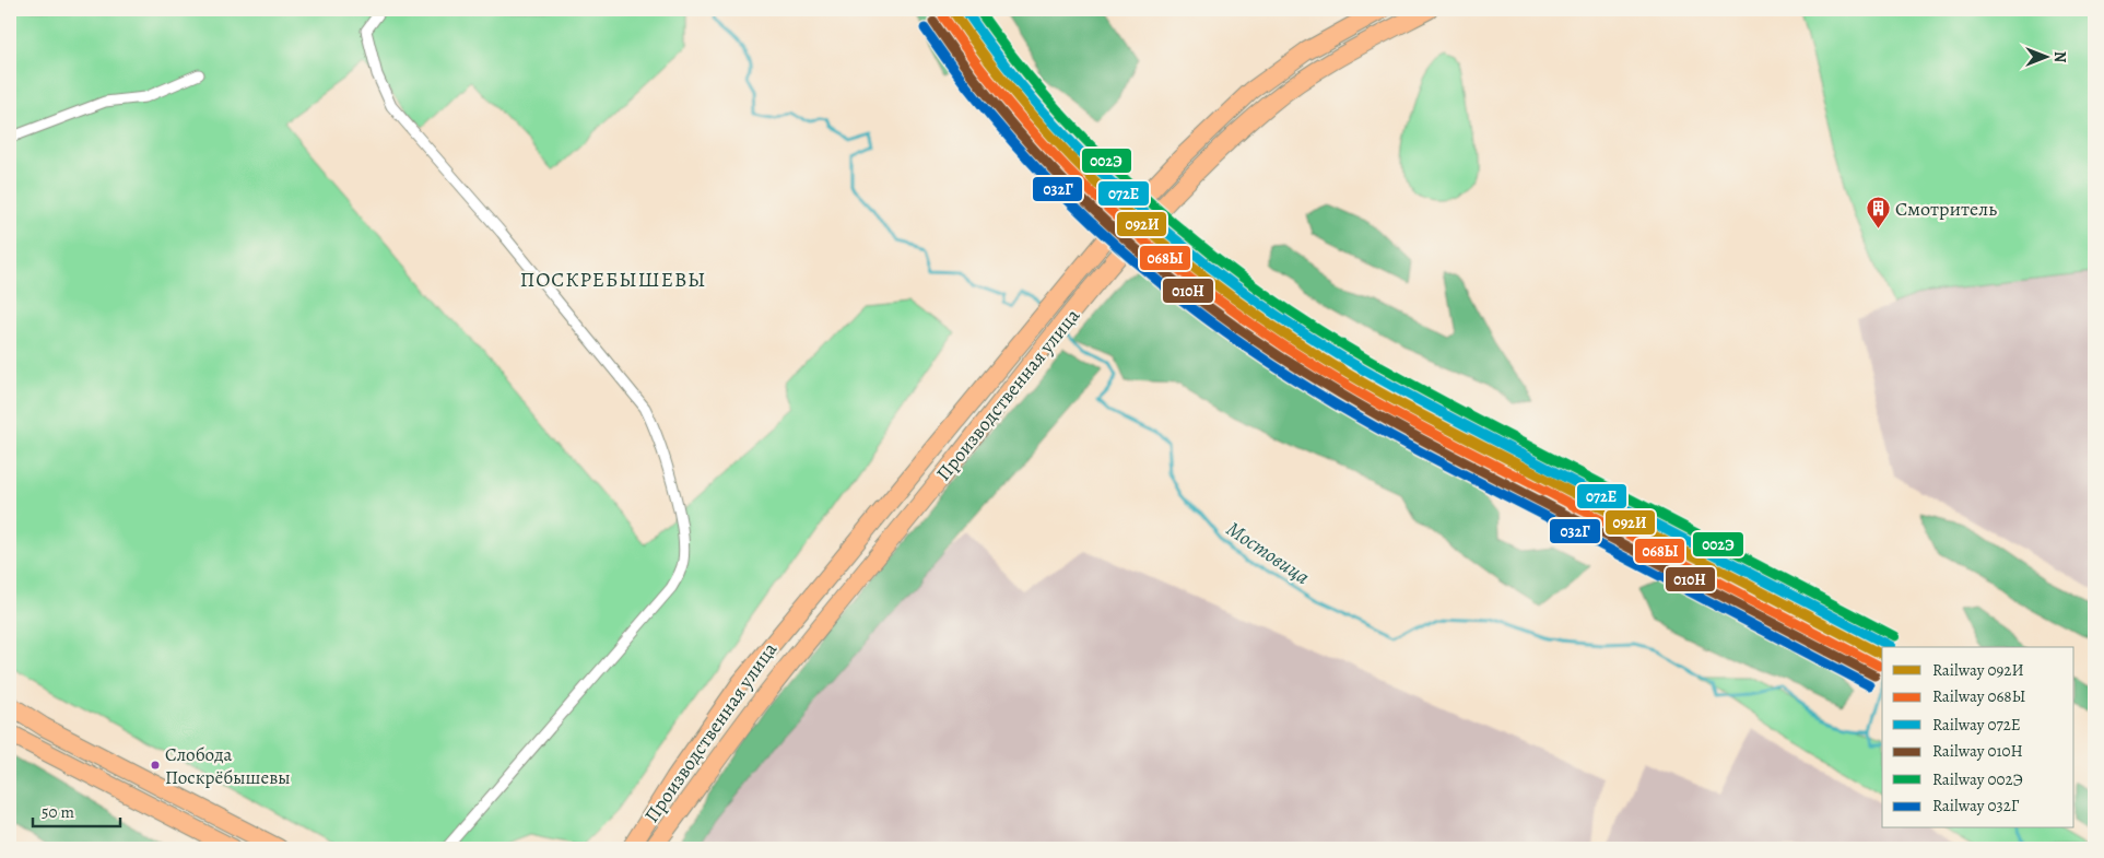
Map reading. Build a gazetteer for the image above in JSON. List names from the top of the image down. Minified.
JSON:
{"streets":{"highway":["Производственная улица"]},"districts":["ПОСКРЕБЫШЕВЫ"],"water":["Мостовица"],"places":{"building":["Смотритель"],"other":["Слобода Поскрёбышевы"]},"lines":["rail line 092И","rail line 072Е","rail line 002Э","rail line 068Ы","rail line 010Н","rail line 032Г"],"legend":["Railway 092И","Railway 068Ы","Railway 072Е","Railway 010Н","Railway 002Э","Railway 032Г"],"scale_bar":"50 m","north":"right"}
